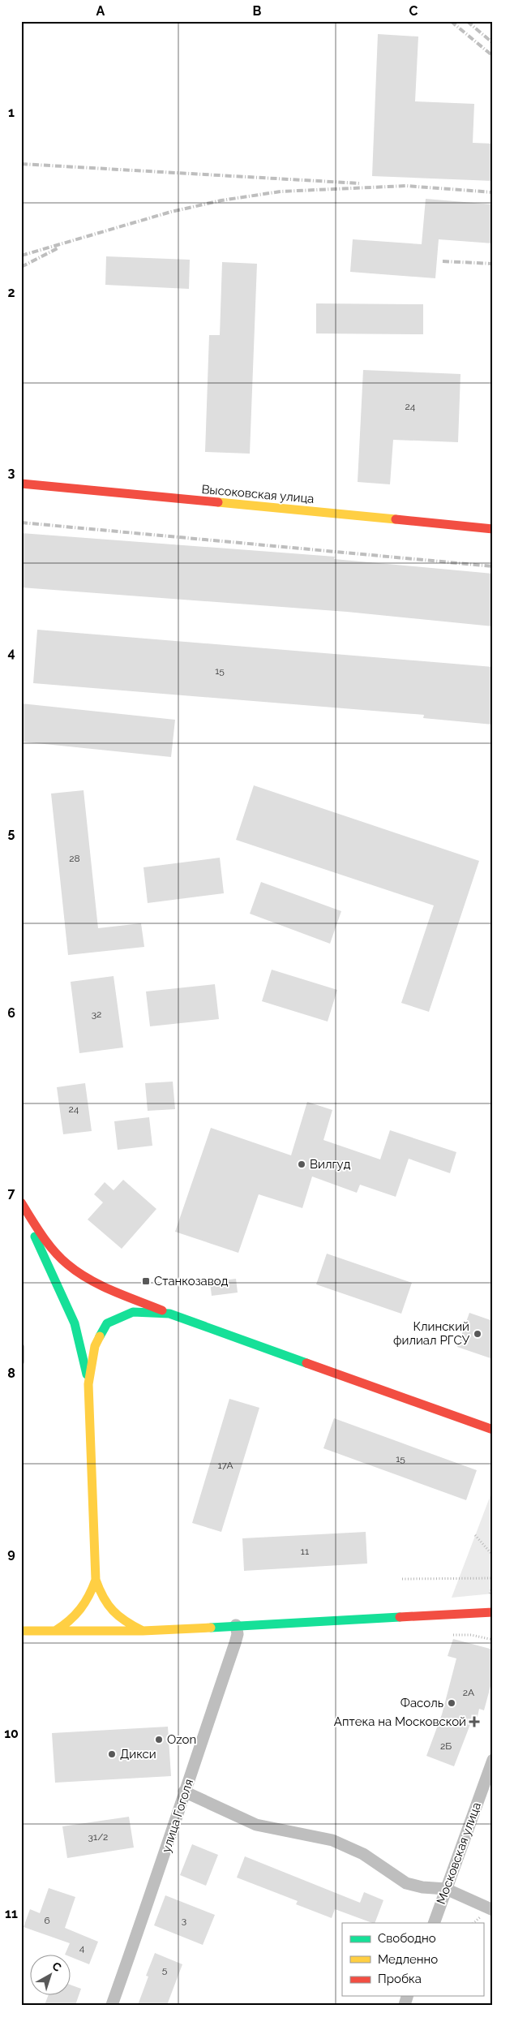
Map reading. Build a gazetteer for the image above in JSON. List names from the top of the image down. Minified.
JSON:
{"streets":{"main road":["Высоковская улица"],"street":["улица Гоголя","Московская улица"]},"places":{"other":["Вилгуд","Клинский филиал РГСУ","Фасоль","Ozon","Дикси"],"transit":["Станкозавод"],"health":["Аптека на Московской"]},"house_numbers":["24","15","28","32","24","15","17А","11","2А","2Б","31/2","6","3","4","5"],"legend":["Свободно","Медленно","Пробка"],"north":"top right","grid":{"columns":["A","B","C"],"rows":["1","2","3","4","5","6","7","8","9","10","11"]}}
